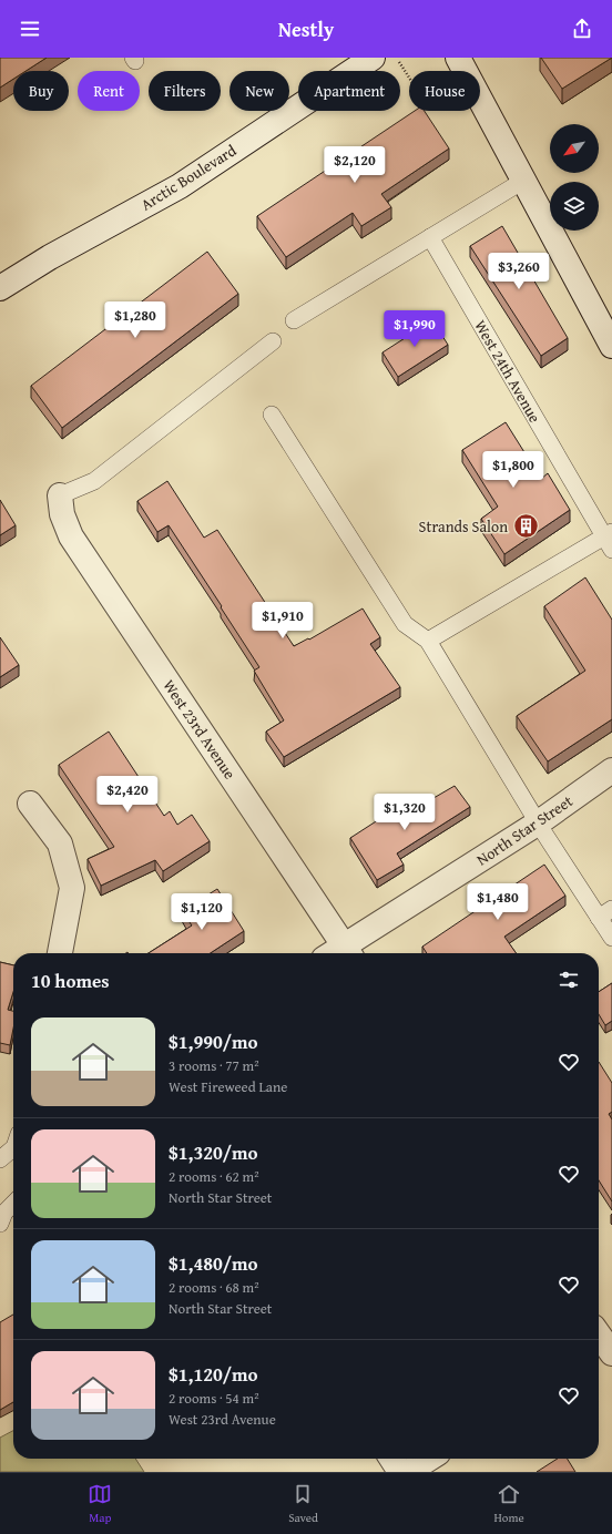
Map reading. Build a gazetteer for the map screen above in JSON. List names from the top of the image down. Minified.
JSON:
{"streets":{"street":["Arctic Boulevard","West 23rd Avenue","North Star Street"],"lane":["West 24th Avenue"]},"crossings":[["West 23rd Avenue","North Star Street"]],"places":{"building":["Strands Salon"]},"north":"bottom left","page":{"header":"Nestly","chip":["Buy","Rent","Filters","New","Apartment","House"],"price":["$2,120","$3,260","$1,280","$1,990","$1,800","$1,910","$2,420","$1,320","$1,480","$1,120"],"heading":"10 homes","list":[{"name":"$1,990/mo","note":"3 rooms · 77 m² · West Fireweed Lane"},{"name":"$1,320/mo","note":"2 rooms · 62 m² · North Star Street"},{"name":"$1,480/mo","note":"2 rooms · 68 m² · North Star Street"},{"name":"$1,120/mo","note":"2 rooms · 54 m² · West 23rd Avenue"}],"tabs":["Map","Saved","Home"]}}
